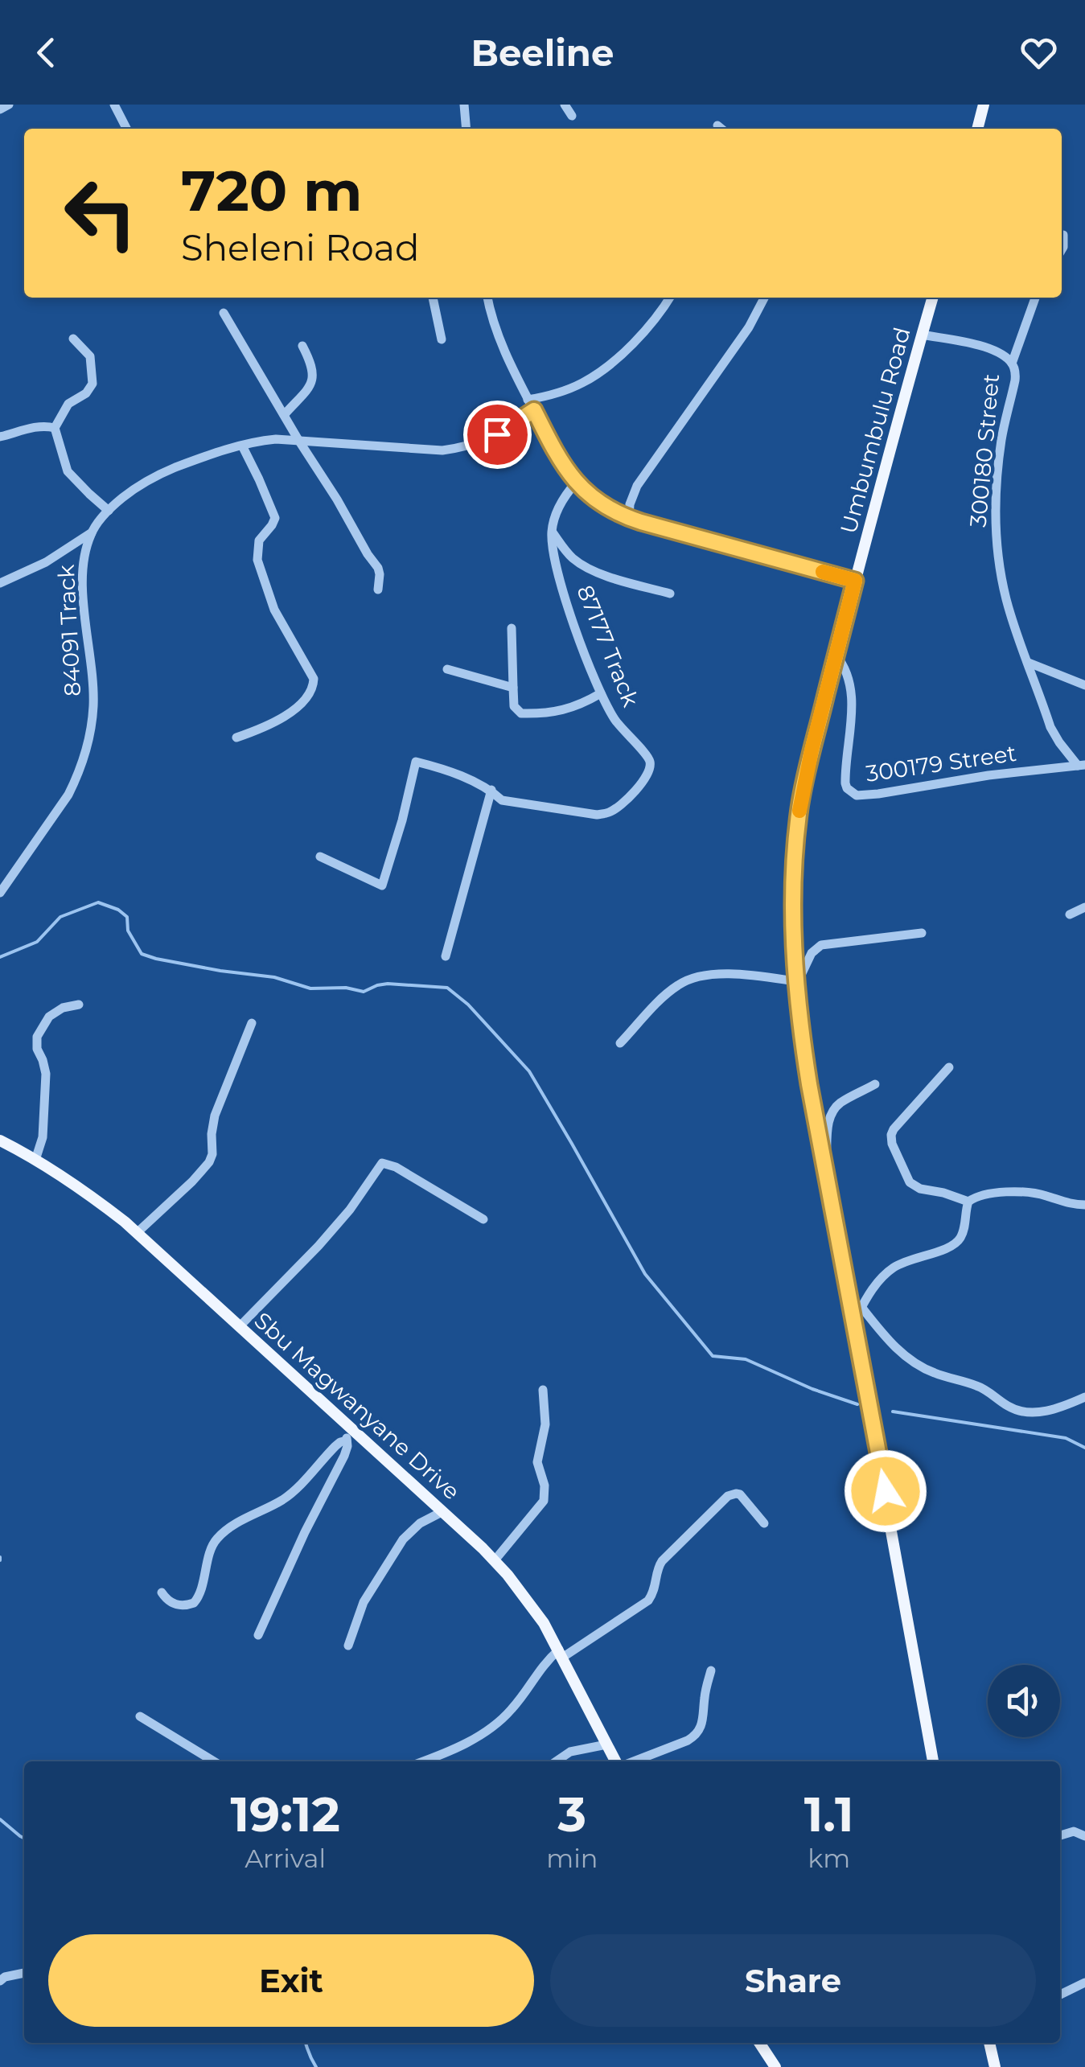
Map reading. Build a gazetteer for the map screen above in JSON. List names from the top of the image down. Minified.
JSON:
{"streets":{"main road":["Umbumbulu Road","Sbu Magwanyane Drive"],"street":["300180 Street","84091 Track","87177 Track","300179 Street"]},"crossings":[["Umbumbulu Road","300180 Street"],["Umbumbulu Road","300179 Street"],["300180 Street","300179 Street"]],"page":{"header":"Beeline","turn":["720 m","Sheleni Road"],"eta":["19:12","Arrival","3","min","1.1","km"],"buttons":["Exit","Share"]}}
